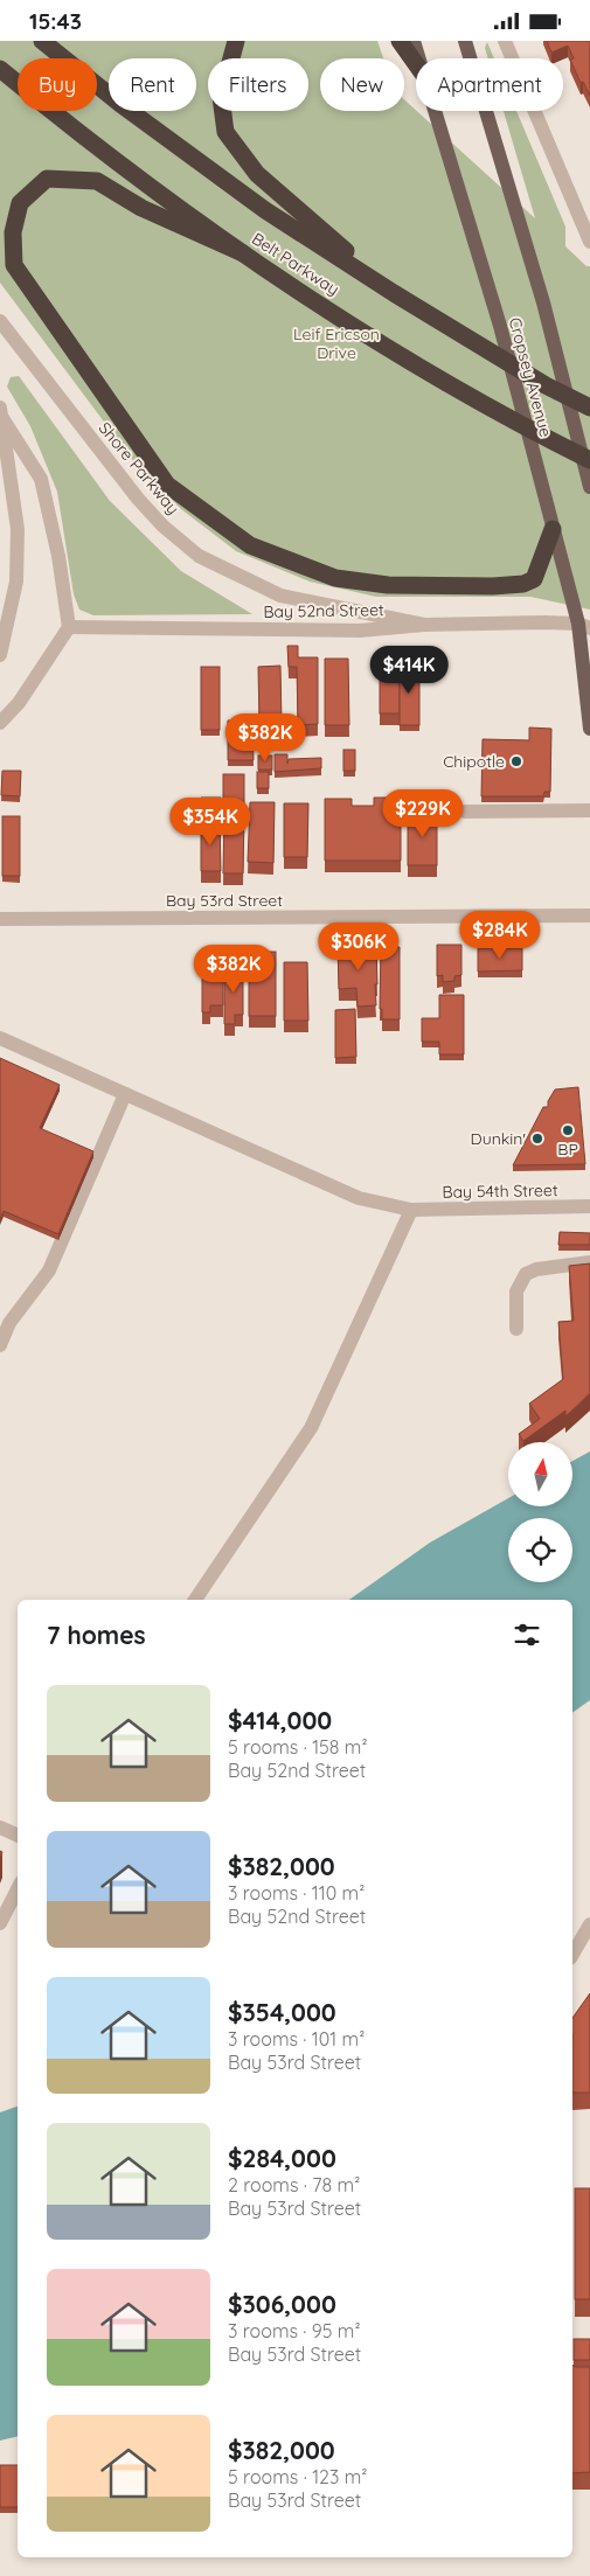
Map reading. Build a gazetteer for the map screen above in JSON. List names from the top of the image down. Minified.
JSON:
{"streets":{"highway":["Belt Parkway"],"main road":["Cropsey Avenue"],"street":["Shore Parkway","Bay 52nd Street","Bay 53rd Street","Bay 54th Street"]},"crossings":[["Cropsey Avenue","Bay 52nd Street"],["Shore Parkway","Bay 52nd Street"]],"parks":["Leif Ericson Drive"],"places":["Chipotle","BP","Dunkin'"],"north":"top","page":{"status":"15:43","chip":["Buy","Rent","Filters","New","Apartment"],"price":["$414K","$382K","$229K","$354K","$284K","$306K","$382K"],"heading":"7 homes","list":[{"name":"$414,000","note":"5 rooms · 158 m² · Bay 52nd Street"},{"name":"$382,000","note":"3 rooms · 110 m² · Bay 52nd Street"},{"name":"$354,000","note":"3 rooms · 101 m² · Bay 53rd Street"},{"name":"$284,000","note":"2 rooms · 78 m² · Bay 53rd Street"},{"name":"$306,000","note":"3 rooms · 95 m² · Bay 53rd Street"},{"name":"$382,000","note":"5 rooms · 123 m² · Bay 53rd Street"}]}}
